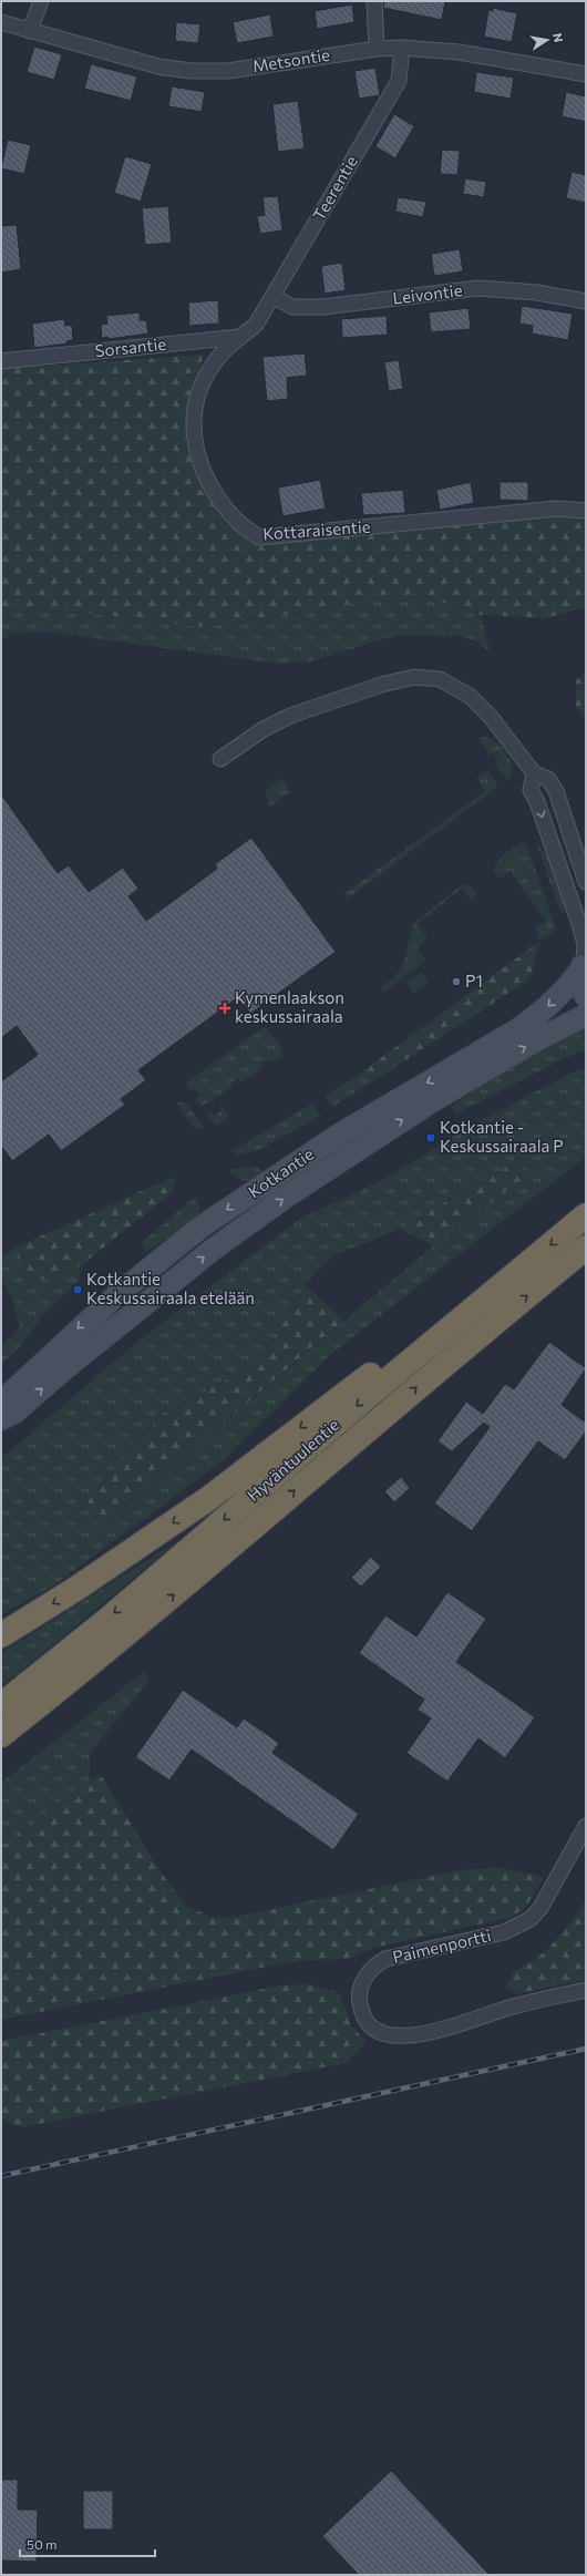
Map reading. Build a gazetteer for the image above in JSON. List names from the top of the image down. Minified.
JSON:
{"streets":{"highway":["Hyväntuulentie"],"street":["Metsontie","Teerentie","Leivontie","Sorsantie","Kottaraisentie","Kotkantie","Paimenportti"]},"crossings":[["Metsontie","Teerentie"],["Teerentie","Leivontie"],["Teerentie","Sorsantie"],["Teerentie","Kottaraisentie"],["Sorsantie","Kottaraisentie"]],"places":{"other":["P1"],"health":["Kymenlaakson keskussairaala"],"transit":["Kotkantie - Keskussairaala P","Kotkantie Keskussairaala etelään"]},"scale_bar":"50 m","north":"right"}
